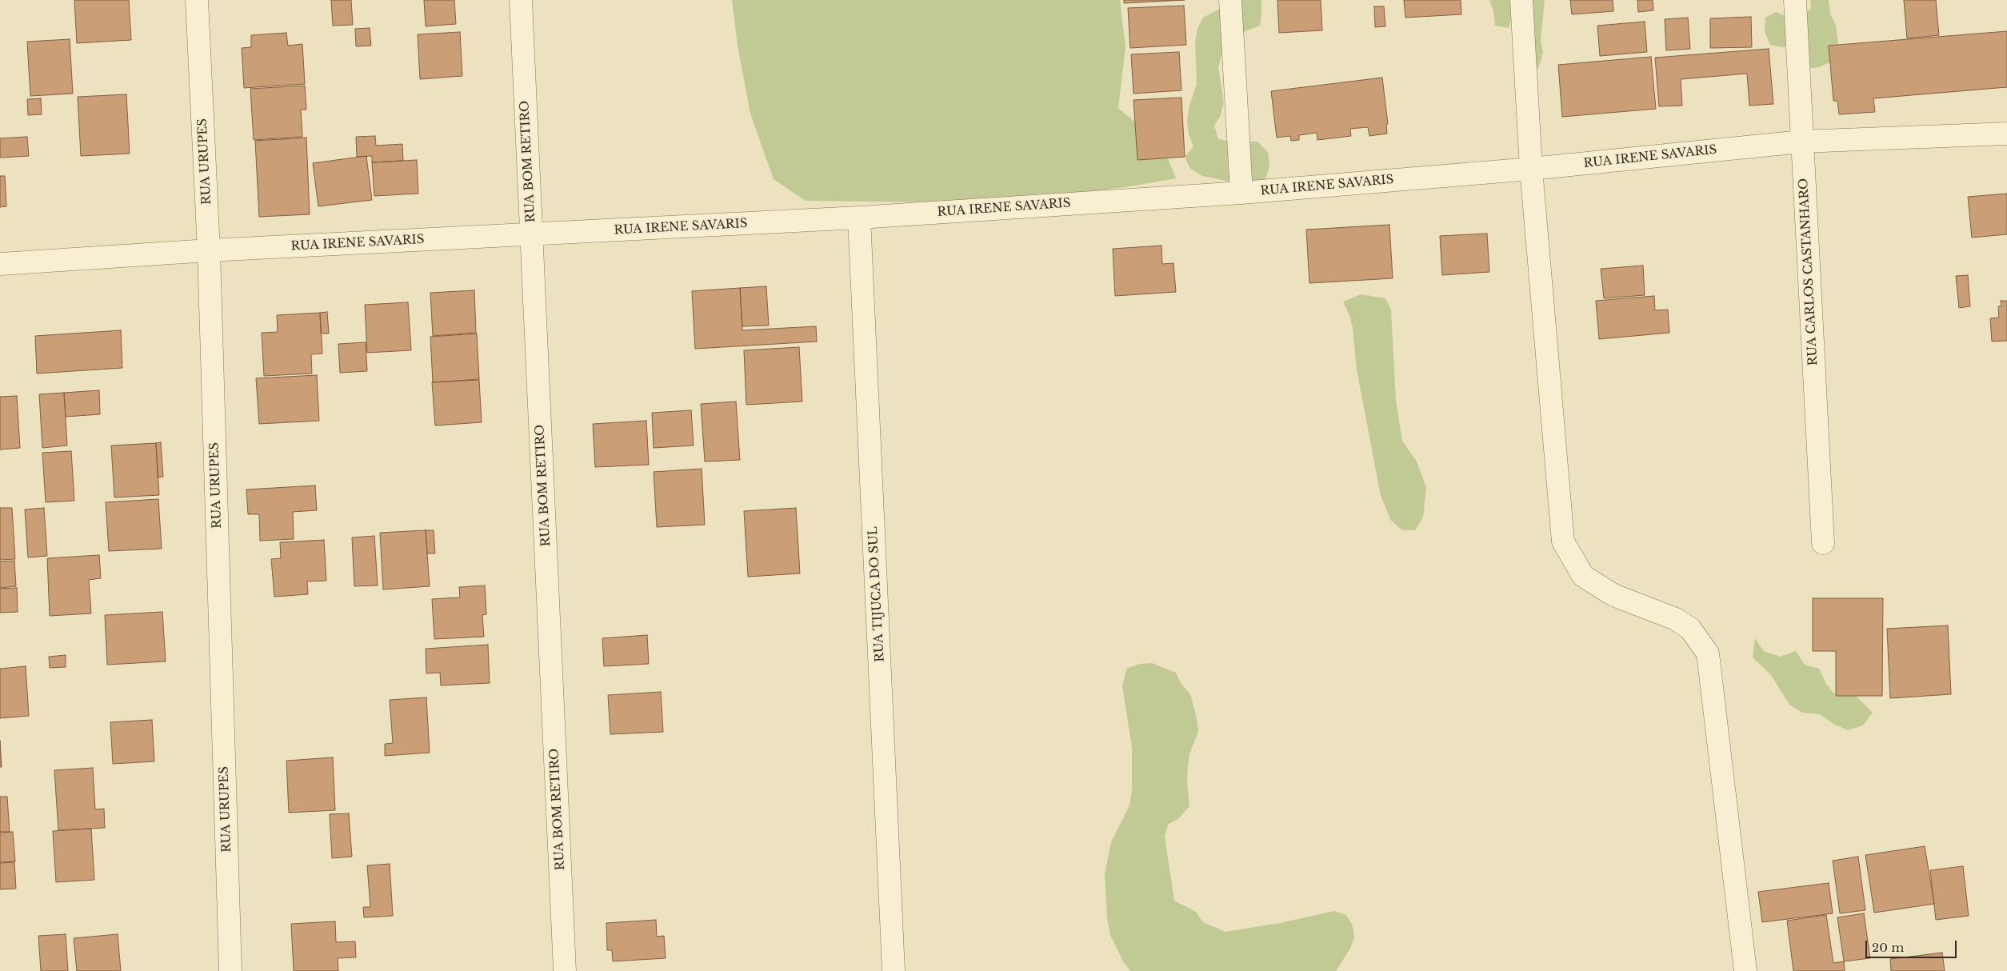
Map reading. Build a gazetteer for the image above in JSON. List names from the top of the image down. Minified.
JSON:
{"streets":{"street":["RUA IRENE SAVARIS","RUA URUPES","RUA BOM RETIRO","RUA CARLOS CASTANHARO","RUA TIJUCA DO SUL"]},"crossings":[["RUA IRENE SAVARIS","RUA URUPES"],["RUA IRENE SAVARIS","RUA BOM RETIRO"],["RUA IRENE SAVARIS","RUA CARLOS CASTANHARO"],["RUA IRENE SAVARIS","RUA TIJUCA DO SUL"]],"scale_bar":"20 m"}
